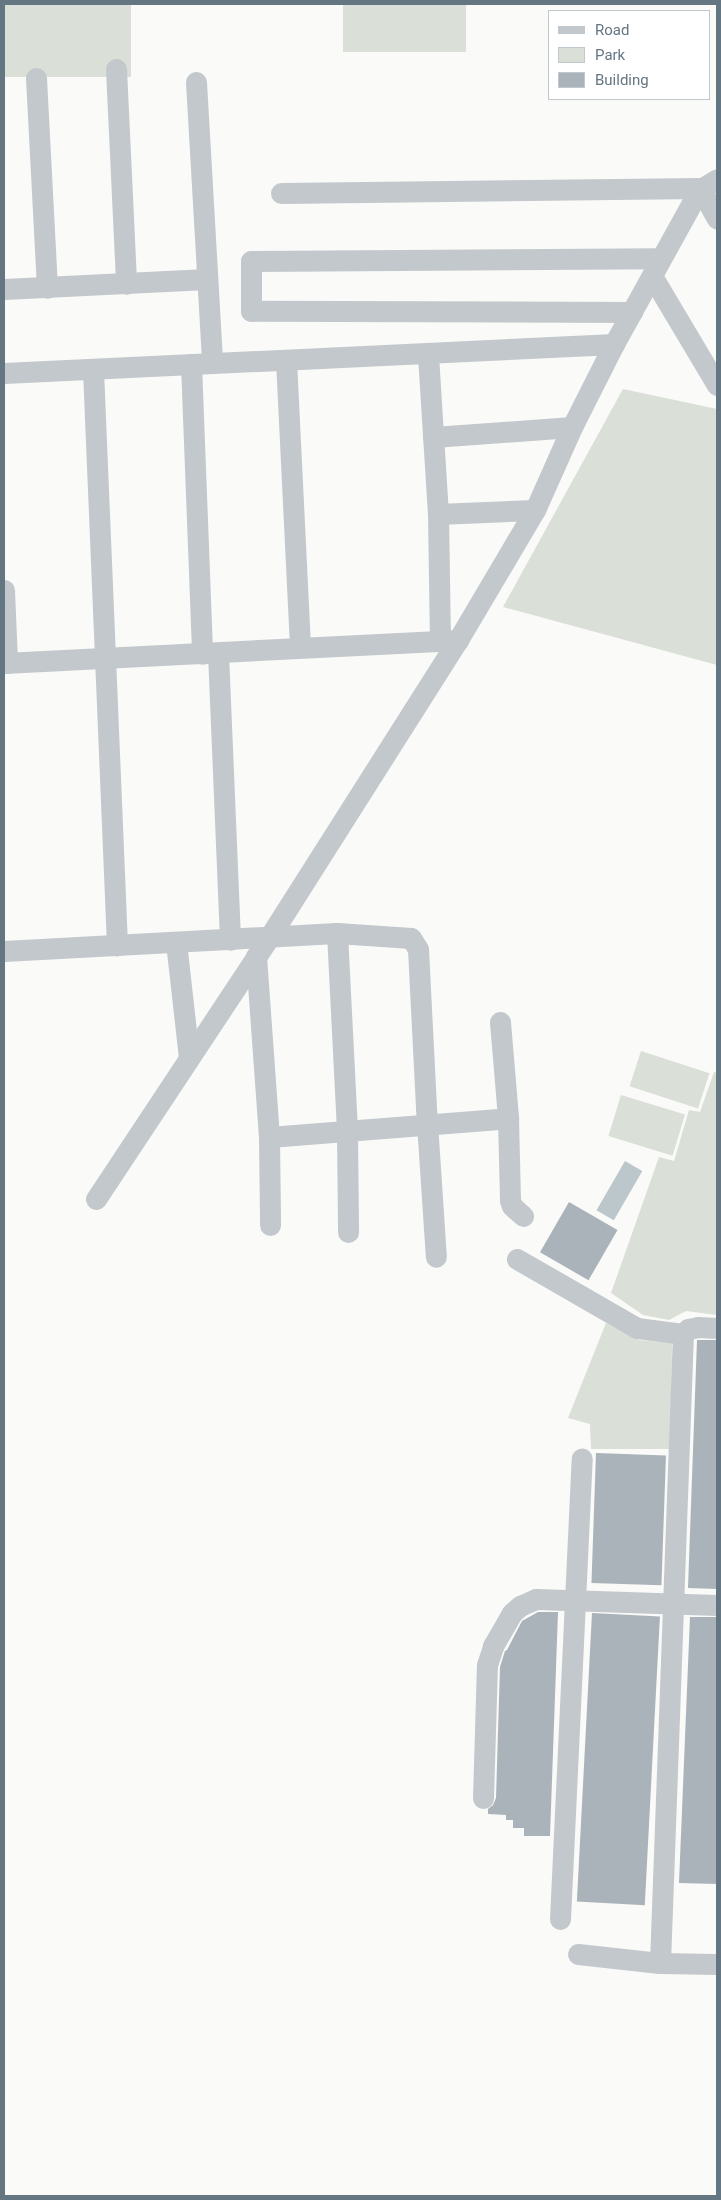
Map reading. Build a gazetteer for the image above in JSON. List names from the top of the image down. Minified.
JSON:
{"legend":["Road","Park","Building"]}
